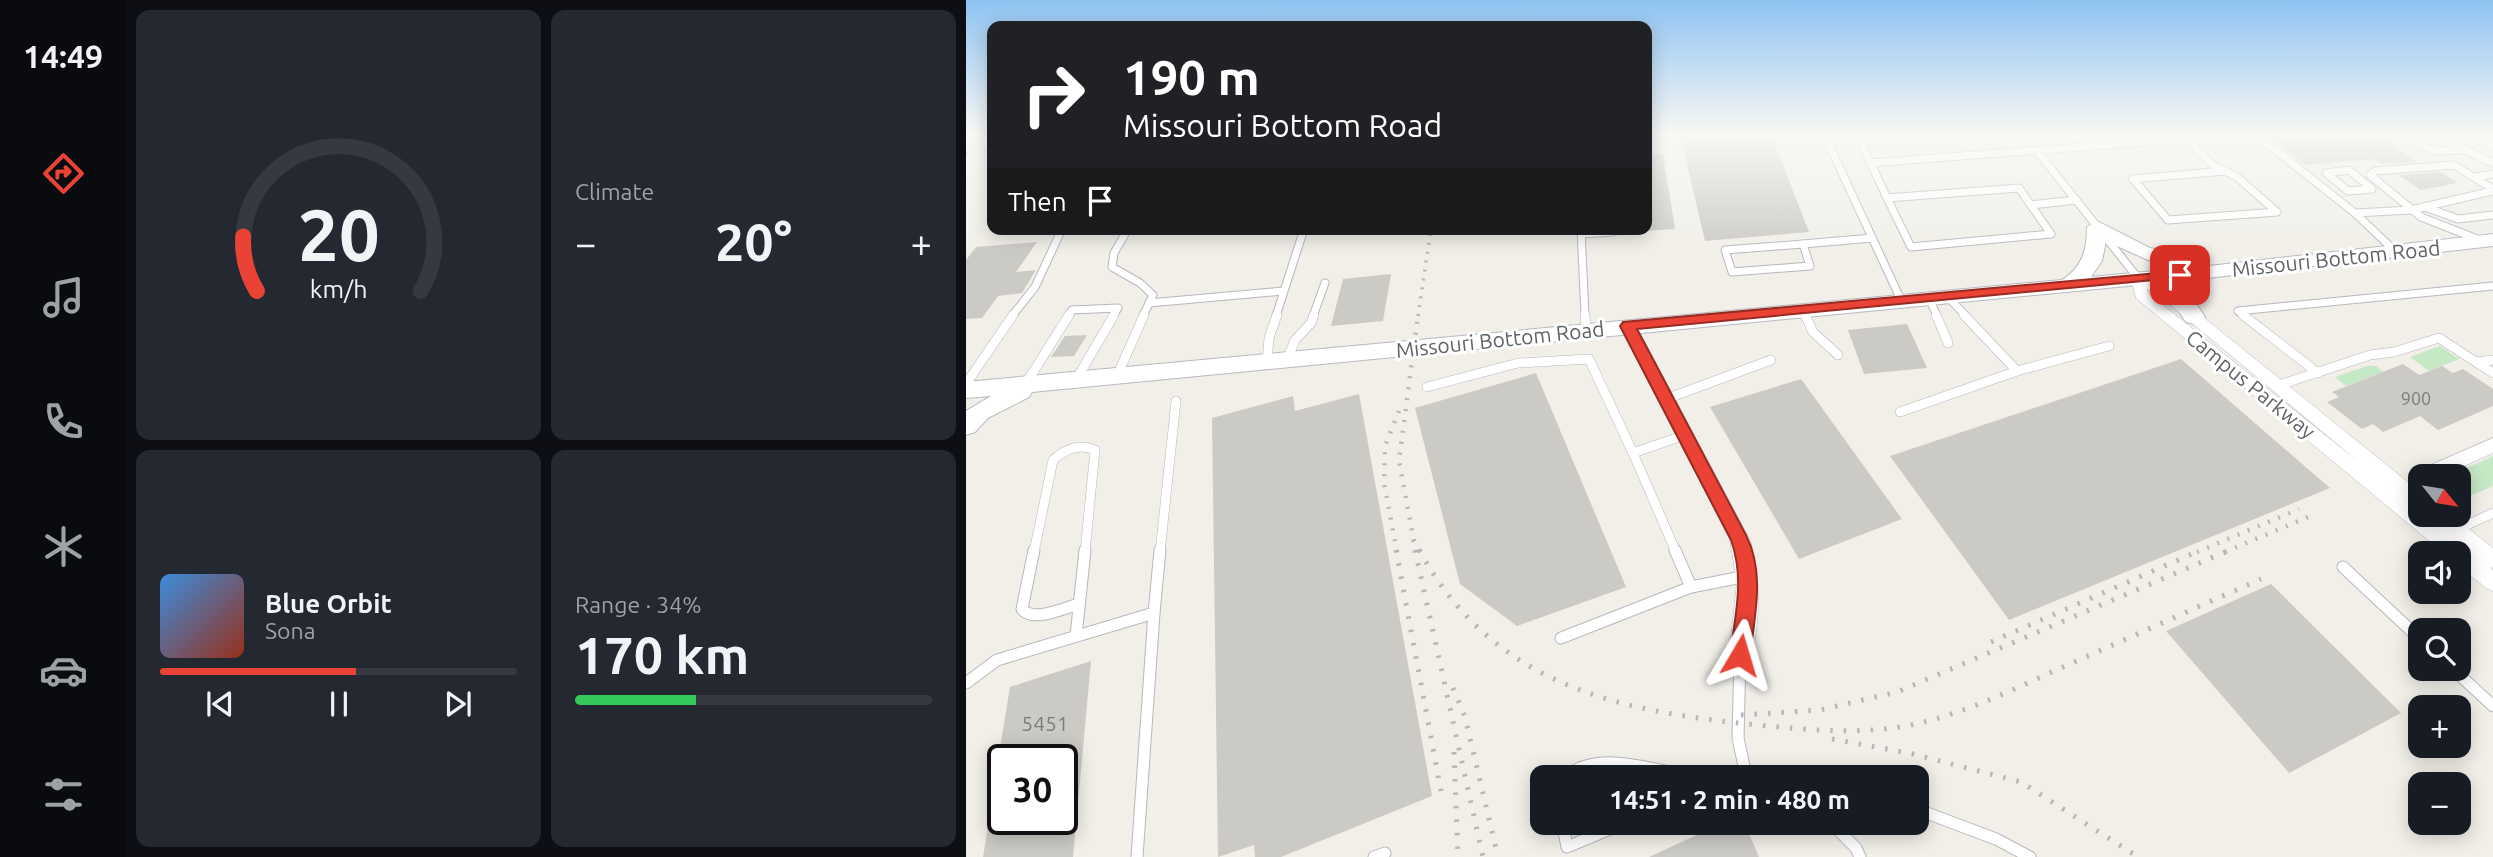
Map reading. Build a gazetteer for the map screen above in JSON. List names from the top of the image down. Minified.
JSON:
{"streets":{"street":["Missouri Bottom Road","Campus Parkway"]},"crossings":[["Missouri Bottom Road","Campus Parkway"]],"house_numbers":["900","5451"],"north":"bottom right","page":{"tabs":"14:49","tile":["Climate",["Range · 34%","170 km"]],"turn":["190 m","Missouri Bottom Road"],"then":"Then","heat":["−","20°","+"],"map_buttons":["+","−"],"song":["Blue Orbit","Sona"],"limit":"30","trip":"14:51 · 2 min · 480 m","gauge":["20","km/h"]}}
